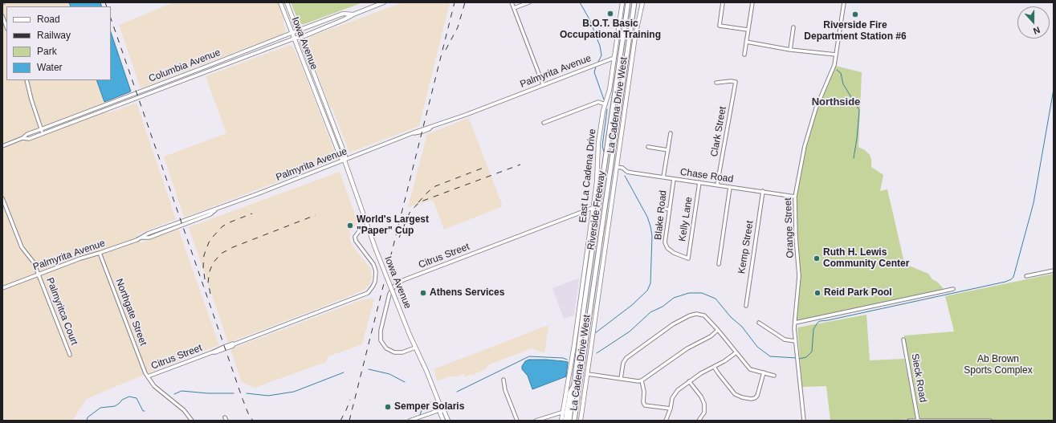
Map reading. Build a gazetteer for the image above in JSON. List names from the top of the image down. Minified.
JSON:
{"streets":{"highway":["Riverside Freeway"],"main road":["Iowa Avenue","Columbia Avenue","La Cadena Drive West","East La Cadena Drive"],"street":["Palmyrita Avenue","Clark Street","Chase Road","Blake Road","Kelly Lane","Orange Street","Kemp Street","Citrus Street","Palmyritca Court","Northgate Street","Sieck Road"]},"crossings":[["Iowa Avenue","Columbia Avenue"],["Iowa Avenue","Palmyrita Avenue"],["Iowa Avenue","Citrus Street"],["Palmyrita Avenue","East La Cadena Drive"],["Palmyrita Avenue","Palmyritca Court"],["Palmyrita Avenue","Northgate Street"],["La Cadena Drive West","Chase Road"],["Clark Street","Chase Road"],["East La Cadena Drive","Citrus Street"],["Chase Road","Blake Road"],["Chase Road","Kelly Lane"],["Chase Road","Orange Street"],["Chase Road","Kemp Street"],["Blake Road","Kelly Lane"],["Citrus Street","Northgate Street"]],"districts":["Northside"],"parks":["Ab Brown Sports Complex"],"places":["B.O.T. Basic Occupational Training","Riverside Fire Department Station #6","World's Largest \"Paper\" Cup","Ruth H. Lewis Community Center","Athens Services","Reid Park Pool","Semper Solaris"],"legend":["Road","Railway","Park","Water"],"north":"bottom"}
